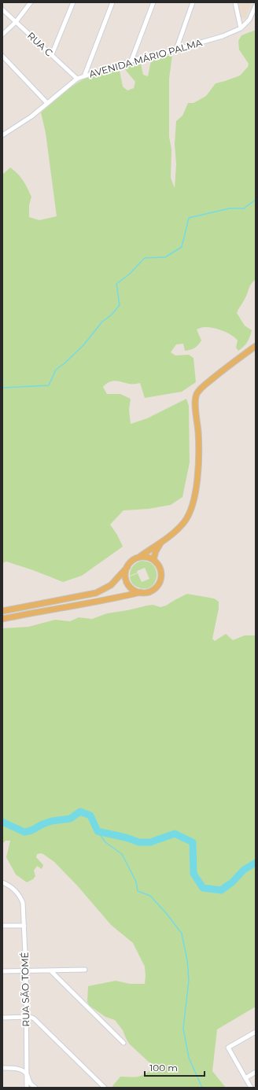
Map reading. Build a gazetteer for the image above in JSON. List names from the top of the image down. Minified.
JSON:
{"streets":{"street":["RUA C","AVENIDA MÁRIO PALMA","RUA SÃO TOMÉ"]},"crossings":[["RUA C","AVENIDA MÁRIO PALMA"]],"scale_bar":"100 m"}
